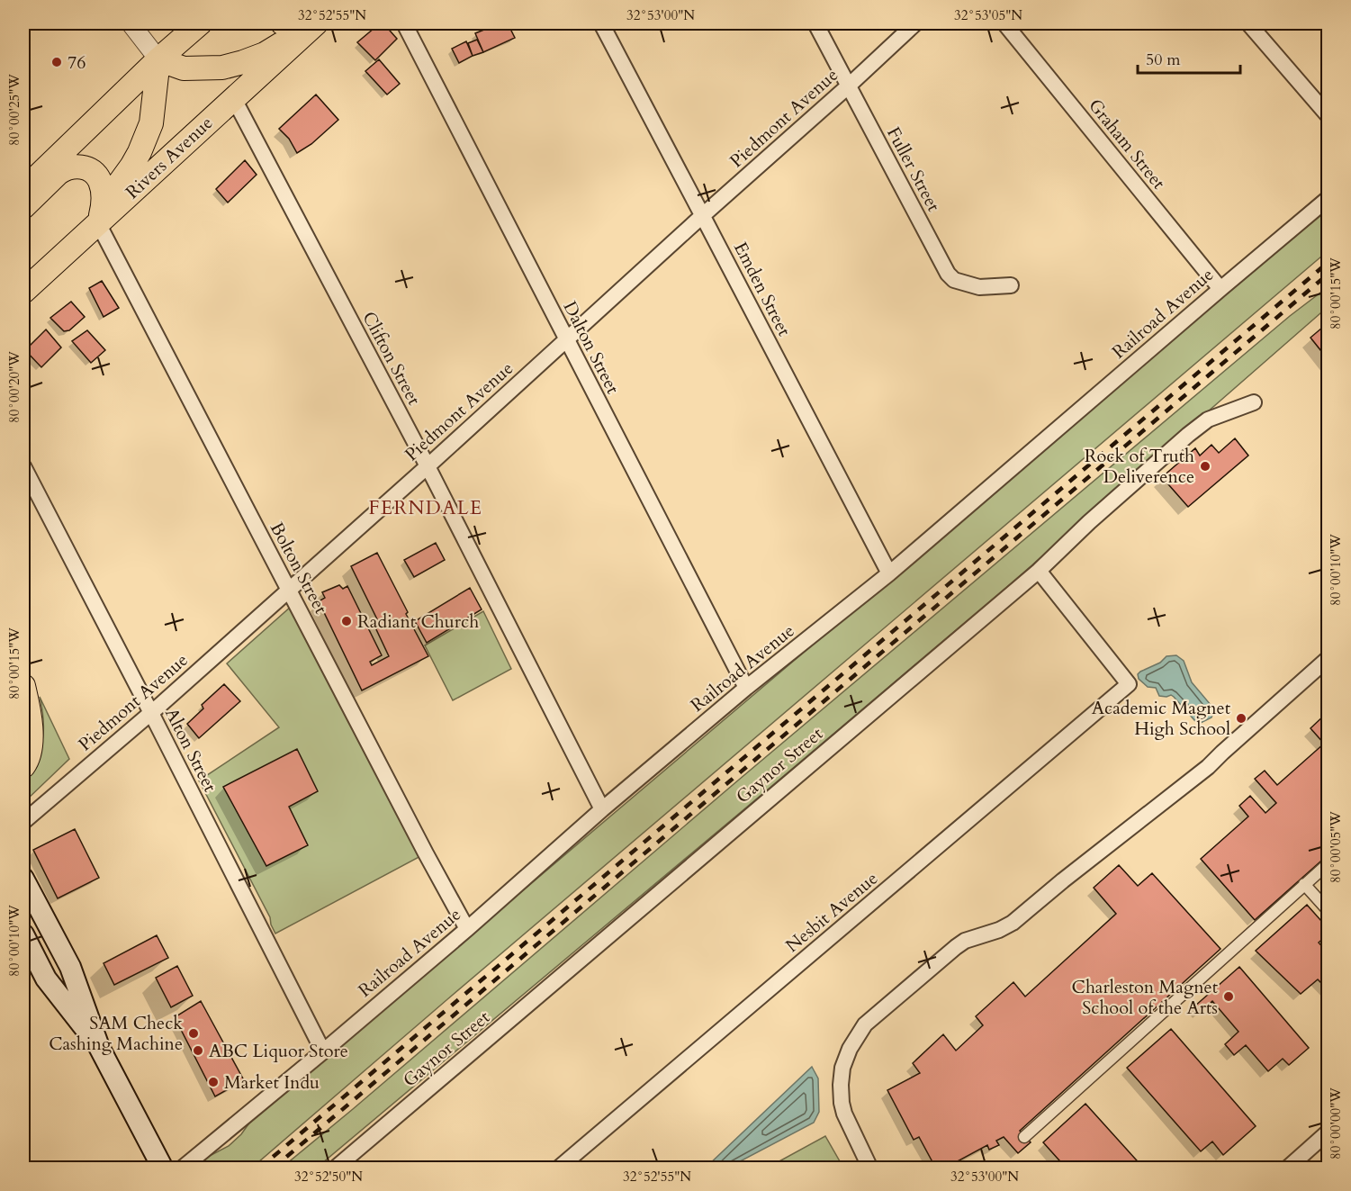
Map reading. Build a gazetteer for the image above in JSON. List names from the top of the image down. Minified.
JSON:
{"streets":{"main road":["Rivers Avenue"],"street":["Piedmont Avenue","Graham Street","Fuller Street","Emden Street","Railroad Avenue","Dalton Street","Clifton Street","Bolton Street","Alton Street","Gaynor Street","Nesbit Avenue"]},"crossings":[["Piedmont Avenue","Fuller Street"],["Piedmont Avenue","Emden Street"],["Piedmont Avenue","Dalton Street"],["Piedmont Avenue","Clifton Street"],["Piedmont Avenue","Bolton Street"],["Piedmont Avenue","Alton Street"],["Graham Street","Railroad Avenue"],["Rivers Avenue","Clifton Street"],["Rivers Avenue","Bolton Street"],["Emden Street","Railroad Avenue"],["Railroad Avenue","Dalton Street"],["Railroad Avenue","Clifton Street"],["Railroad Avenue","Bolton Street"],["Railroad Avenue","Alton Street"],["Gaynor Street","Nesbit Avenue"]],"districts":["FERNDALE"],"places":["76","Rock of Truth Deliverence","Radiant Church","Academic Magnet High School","Charleston Magnet School of the Arts","SAM Check Cashing Machine","ABC Liquor Store","Market Indu"],"scale_bar":"50 m","coordinates":["32°52'55\"N","32°53'00\"N","32°53'05\"N","80°00'25\"W","80°00'15\"W","80°00'20\"W","80°00'10\"W","80°00'05\"W","80°00'00\"W","32°52'50\"N"]}
